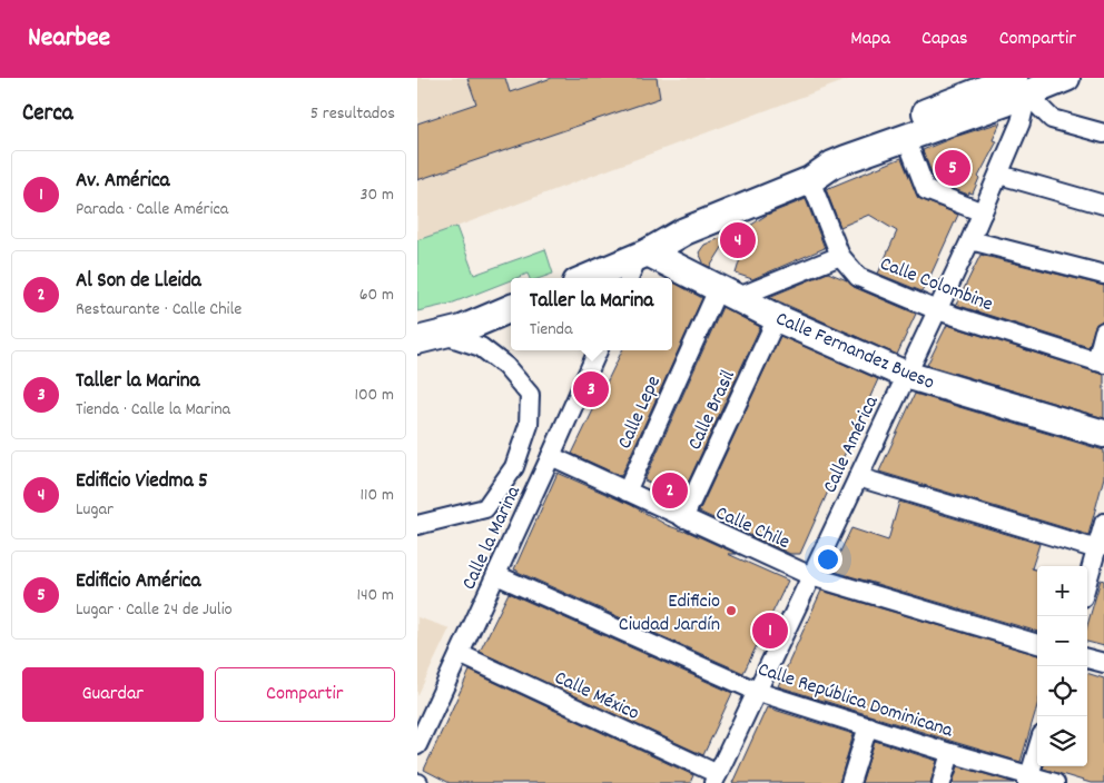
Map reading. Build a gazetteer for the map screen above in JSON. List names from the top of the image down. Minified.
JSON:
{"streets":{"main road":["Calle Fernandez Bueso"],"street":["Calle Colombine","Calle Brasil","Calle Lepe","Calle América","Calle Chile","Calle la Marina","Calle México","Calle República Dominicana"]},"crossings":[["Calle Colombine","Calle América"],["Calle Fernandez Bueso","Calle Brasil"],["Calle Fernandez Bueso","Calle Lepe"],["Calle Fernandez Bueso","Calle América"],["Calle Brasil","Calle Chile"],["Calle Lepe","Calle Chile"],["Calle América","Calle Chile"],["Calle América","Calle México"],["Calle América","Calle República Dominicana"],["Calle Chile","Calle la Marina"],["Calle la Marina","Calle México"],["Calle la Marina","Calle República Dominicana"]],"places":["Edificio Ciudad Jardín"],"page":{"header":"Nearbee","nav":["Mapa","Capas","Compartir"],"heading":["Cerca","5 resultados"],"pins":["5","4","3","2","1"],"list":[{"mark":"1","name":"Av. América","note":"Parada · Calle América","value":"30 m"},{"mark":"2","name":"Al Son de Lleida","note":"Restaurante · Calle Chile","value":"60 m"},{"mark":"3","name":"Taller la Marina","note":"Tienda · Calle la Marina","value":"100 m"},{"mark":"4","name":"Edificio Viedma 5","note":"Lugar","value":"110 m"},{"mark":"5","name":"Edificio América","note":"Lugar · Calle 24 de Julio","value":"140 m"}],"popup":["Taller la Marina","Tienda"],"map_buttons":["+","−"],"buttons":["Guardar","Compartir"]}}
